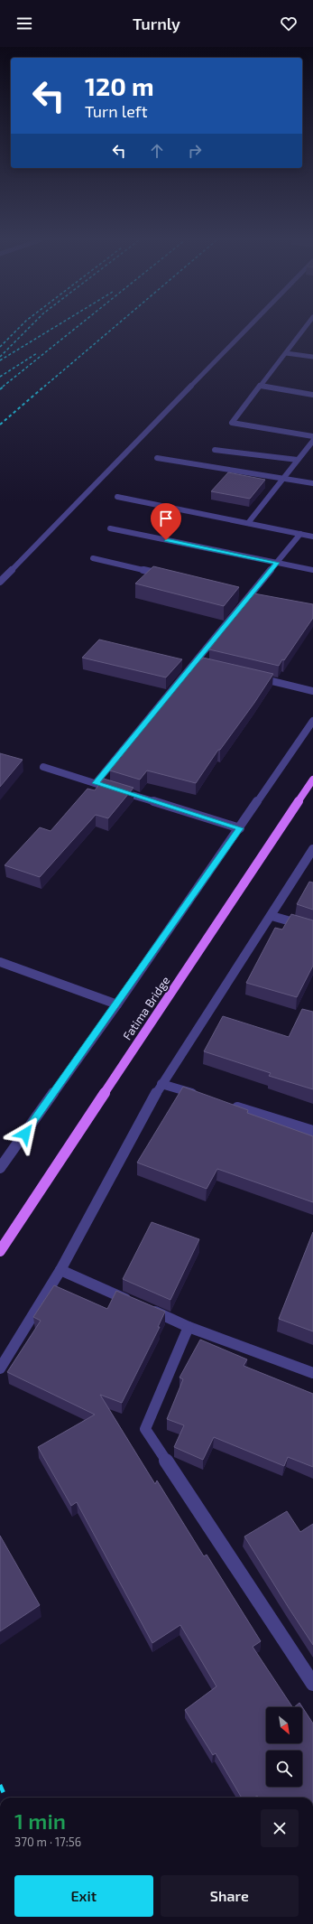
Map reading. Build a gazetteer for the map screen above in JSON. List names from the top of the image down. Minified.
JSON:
{"streets":{"main road":["Fatima Bridge"]},"north":"bottom right","page":{"header":"Turnly","turn":["120 m","Turn left"],"heading":["1 min","370 m · 17:56"],"buttons":["Exit","Share"]}}
